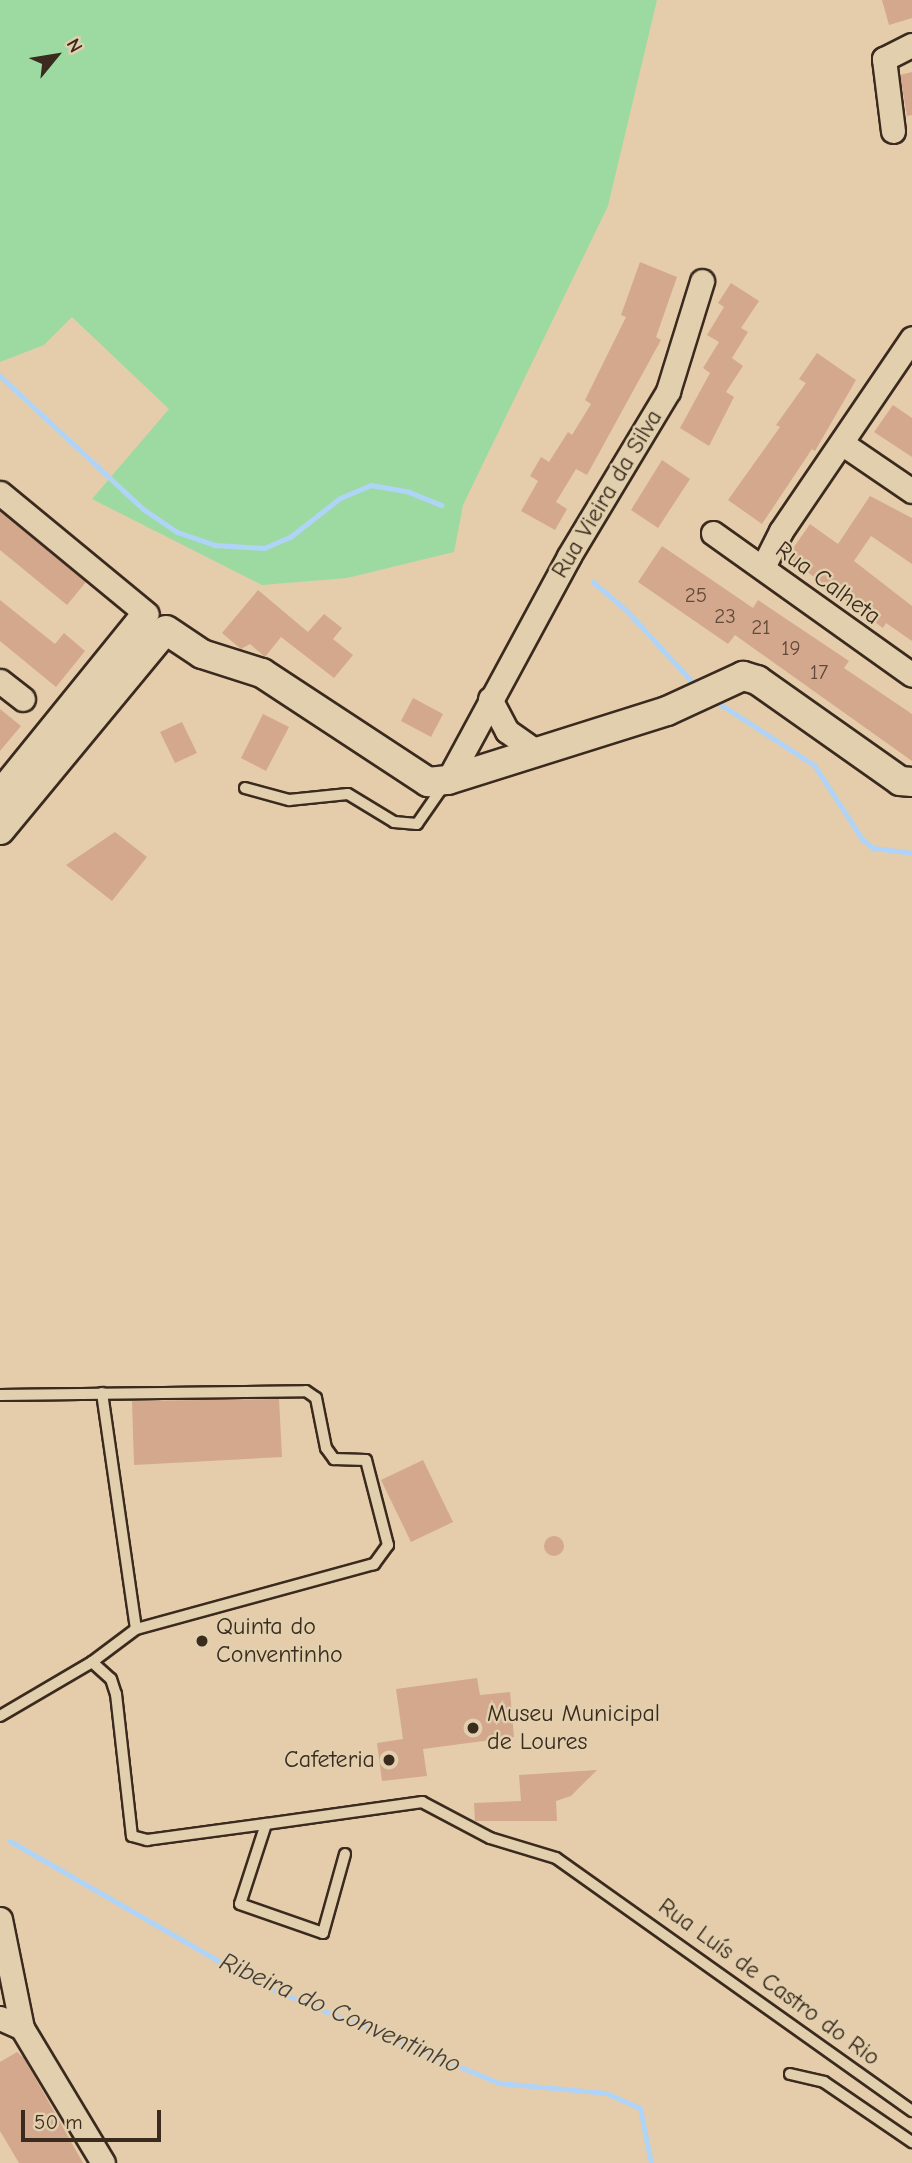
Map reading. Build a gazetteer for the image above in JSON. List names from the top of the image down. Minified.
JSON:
{"streets":{"street":["Rua Vieira da Silva","Rua Calheta"],"lane":["Rua Luís de Castro do Rio"]},"water":["Ribeira do Conventinho"],"places":["Quinta do Conventinho","Museu Municipal de Loures","Cafeteria"],"house_numbers":["25","23","21","19","17"],"scale_bar":"50 m","north":"top right"}
